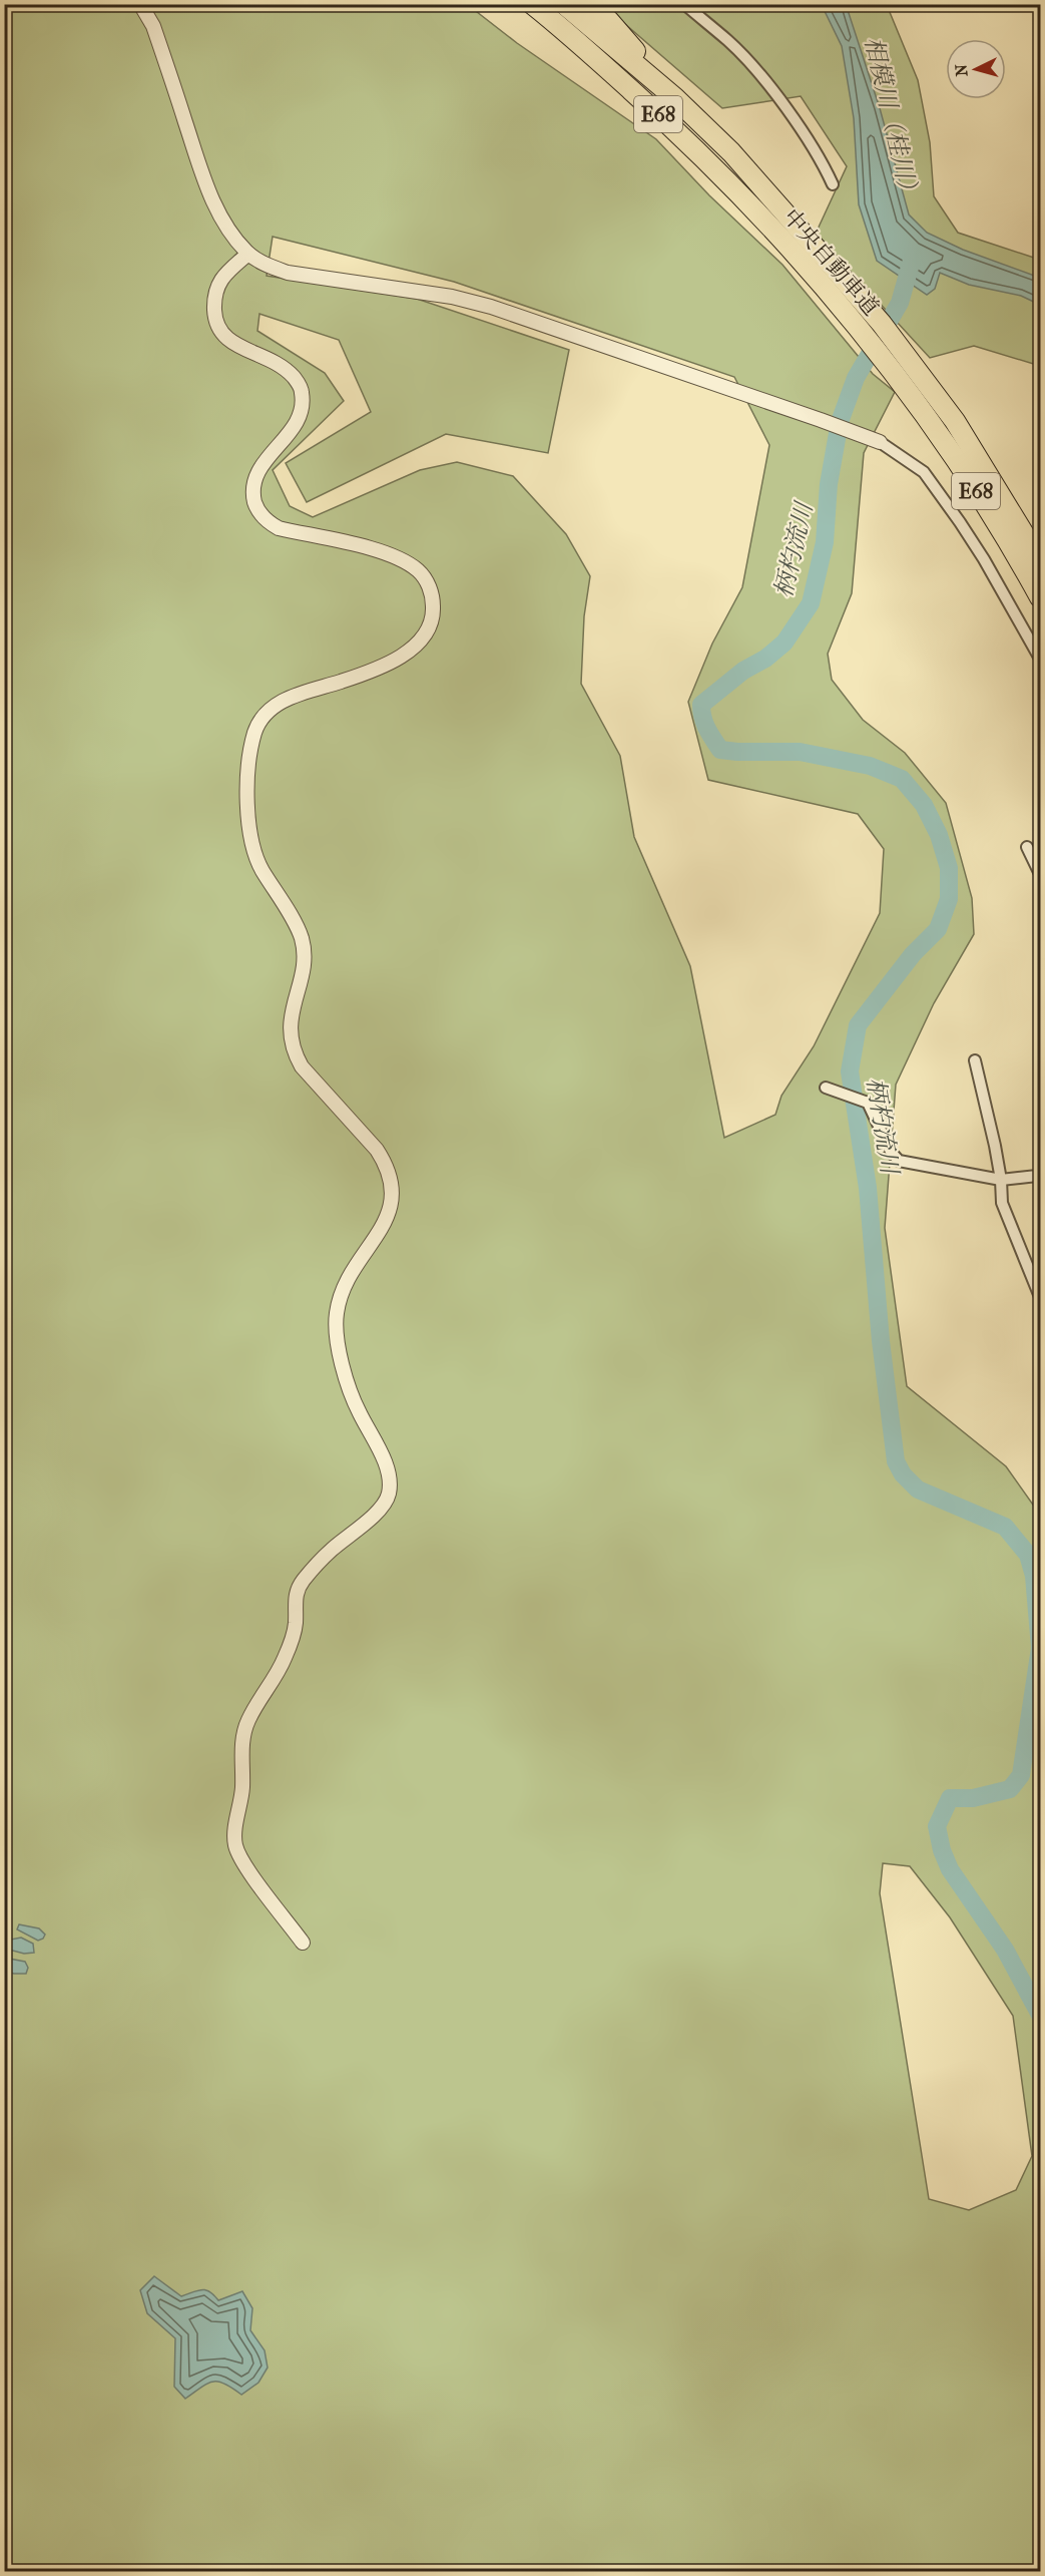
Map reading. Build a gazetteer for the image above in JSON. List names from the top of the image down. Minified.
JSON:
{"streets":{"highway":["E68","中央自動車道"]},"water":["相模川（桂川）","柄杓流川"],"north":"left"}
